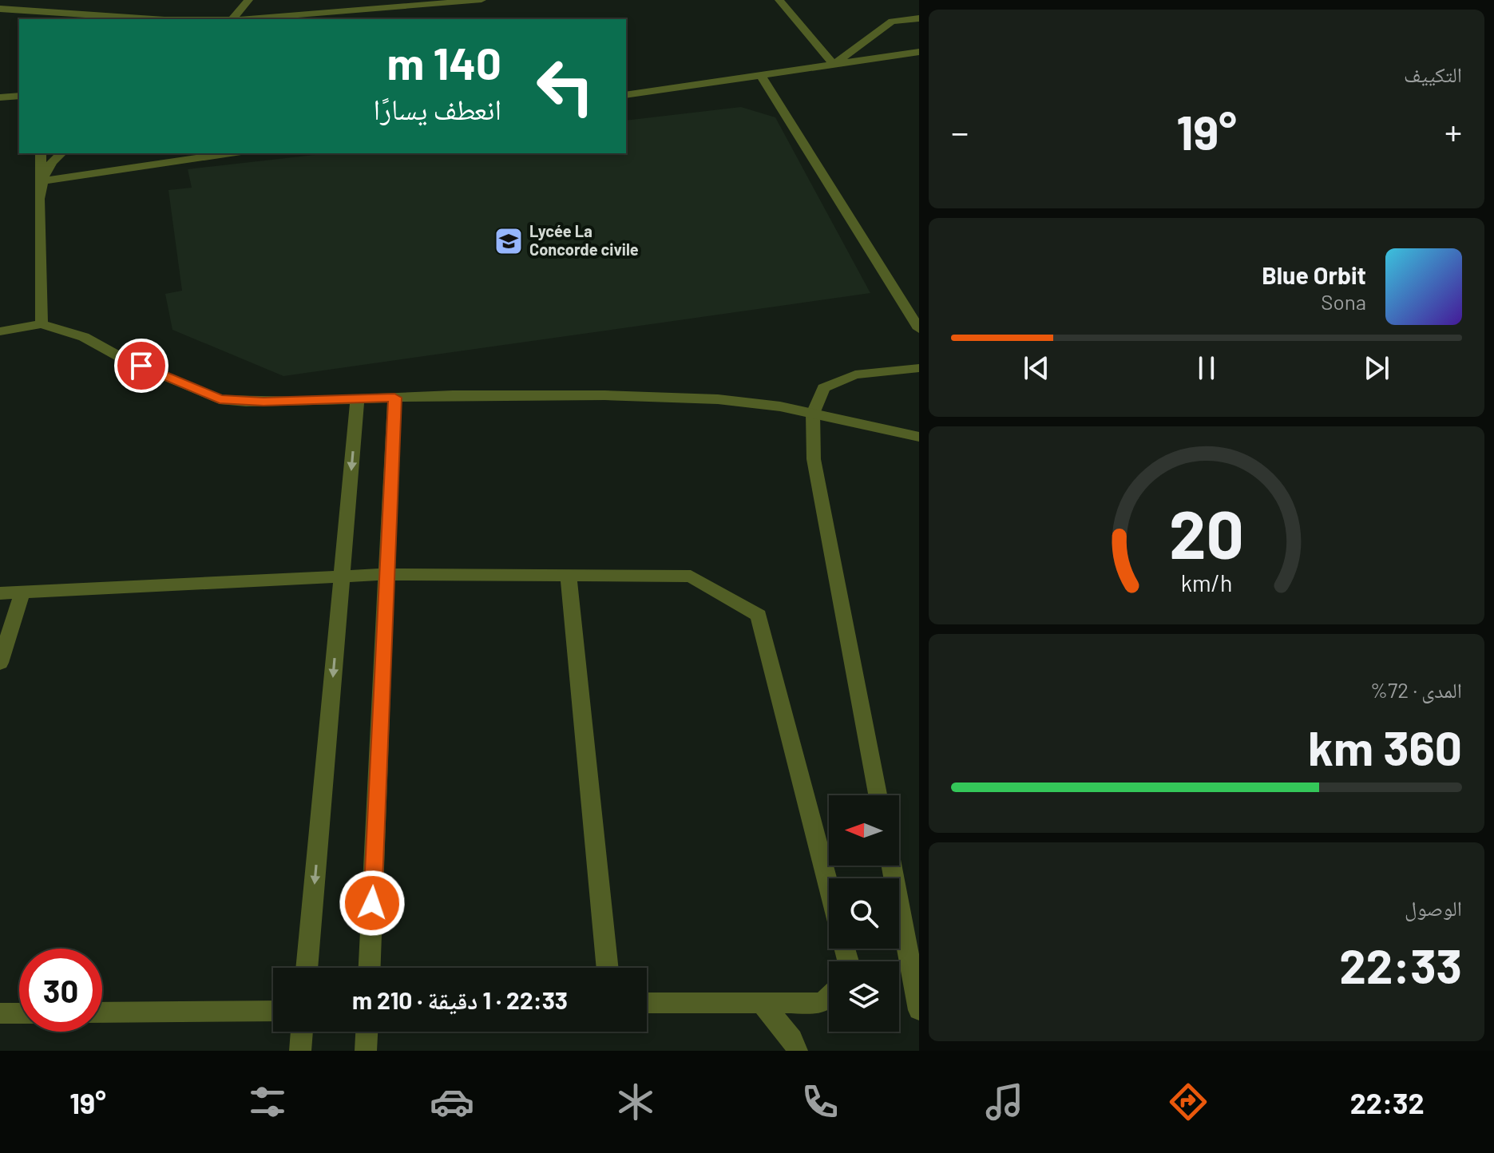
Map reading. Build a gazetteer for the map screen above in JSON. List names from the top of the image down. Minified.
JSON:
{"places":{"school or university":["Lycée La Concorde civile"]},"north":"left","page":{"tile":["التكييف",["المدى · 72%","360 km"],["الوصول","22:33"]],"turn":["140 m","انعطف يسارًا"],"heat":["−","19°","+"],"song":["Blue Orbit","Sona"],"limit":"30","trip":"22:33 · 1 دقيقة · 210 m","tabs":["22:32","19°"],"gauge":["20","km/h"]}}
